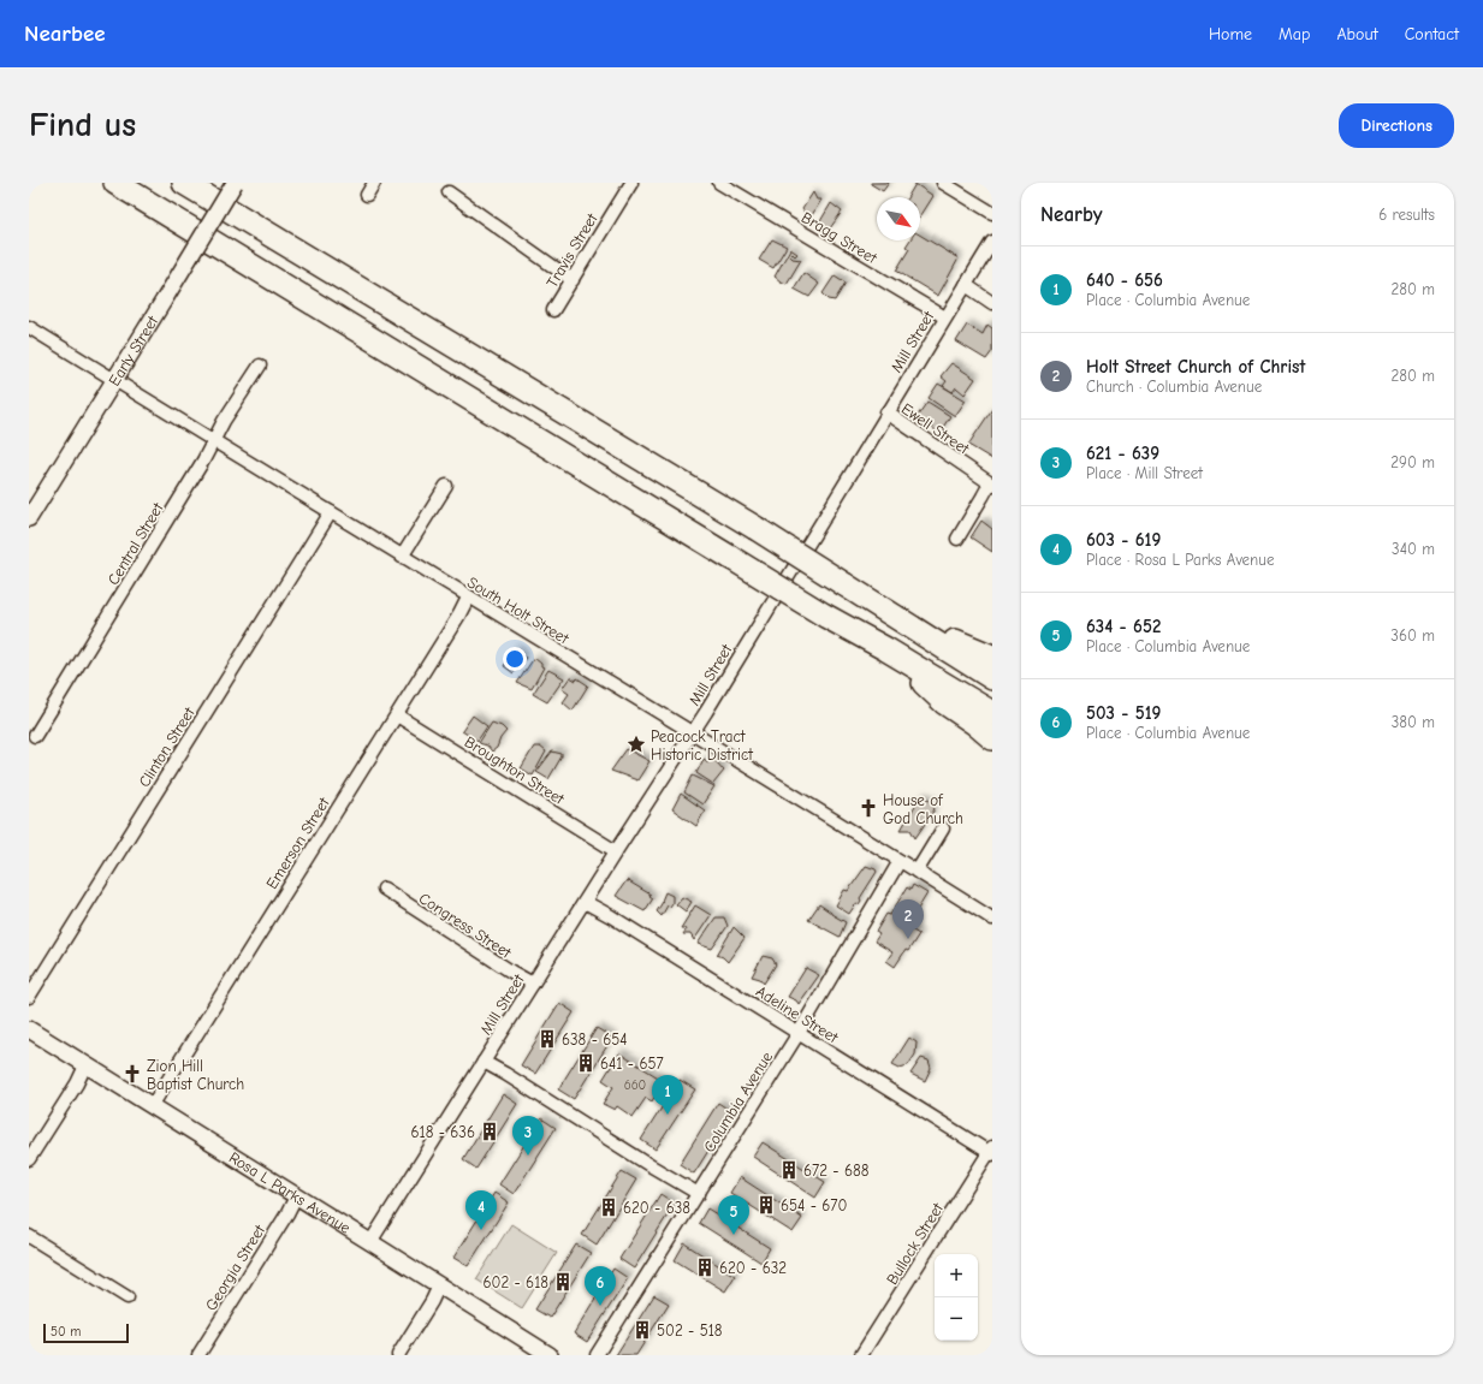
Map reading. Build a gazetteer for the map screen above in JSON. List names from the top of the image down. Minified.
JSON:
{"streets":{"street":["Bragg Street","Travis Street","Mill Street","Early Street","Ewell Street","Central Street","South Holt Street","Clinton Street","Broughton Street","Emerson Street","Congress Street","Adeline Street","Columbia Avenue","Rosa L Parks Avenue","Bullock Street","Georgia Street"]},"crossings":[["Bragg Street","Mill Street"],["Mill Street","Ewell Street"],["Mill Street","South Holt Street"],["Mill Street","Broughton Street"],["Mill Street","Congress Street"],["Mill Street","Adeline Street"],["Mill Street","Rosa L Parks Avenue"],["Early Street","South Holt Street"],["Central Street","South Holt Street"],["South Holt Street","Clinton Street"],["South Holt Street","Emerson Street"],["South Holt Street","Columbia Avenue"],["Broughton Street","Emerson Street"],["Emerson Street","Rosa L Parks Avenue"],["Adeline Street","Columbia Avenue"],["Adeline Street","Bullock Street"],["Rosa L Parks Avenue","Georgia Street"]],"places":{"place":["Peacock Tract Historic District"],"church":["House of God Church","Zion Hill Baptist Church"],"building":["638 - 654","641 - 657","618 - 636","672 - 688","654 - 670","620 - 638","620 - 632","602 - 618","502 - 518"]},"house_numbers":["660"],"scale_bar":"50 m","north":"bottom right","page":{"header":"Nearbee","nav":["Home","Map","About","Contact"],"buttons":"Directions","title":"Find us","heading":["Nearby","6 results"],"list":[{"mark":"1","name":"640 - 656","note":"Place · Columbia Avenue","value":"280 m"},{"mark":"2","name":"Holt Street Church of Christ","note":"Church · Columbia Avenue","value":"280 m"},{"mark":"3","name":"621 - 639","note":"Place · Mill Street","value":"290 m"},{"mark":"4","name":"603 - 619","note":"Place · Rosa L Parks Avenue","value":"340 m"},{"mark":"5","name":"634 - 652","note":"Place · Columbia Avenue","value":"360 m"},{"mark":"6","name":"503 - 519","note":"Place · Columbia Avenue","value":"380 m"}],"pins":["2","1","3","4","5","6"],"map_buttons":["+","−"],"scale":"50 m"}}
